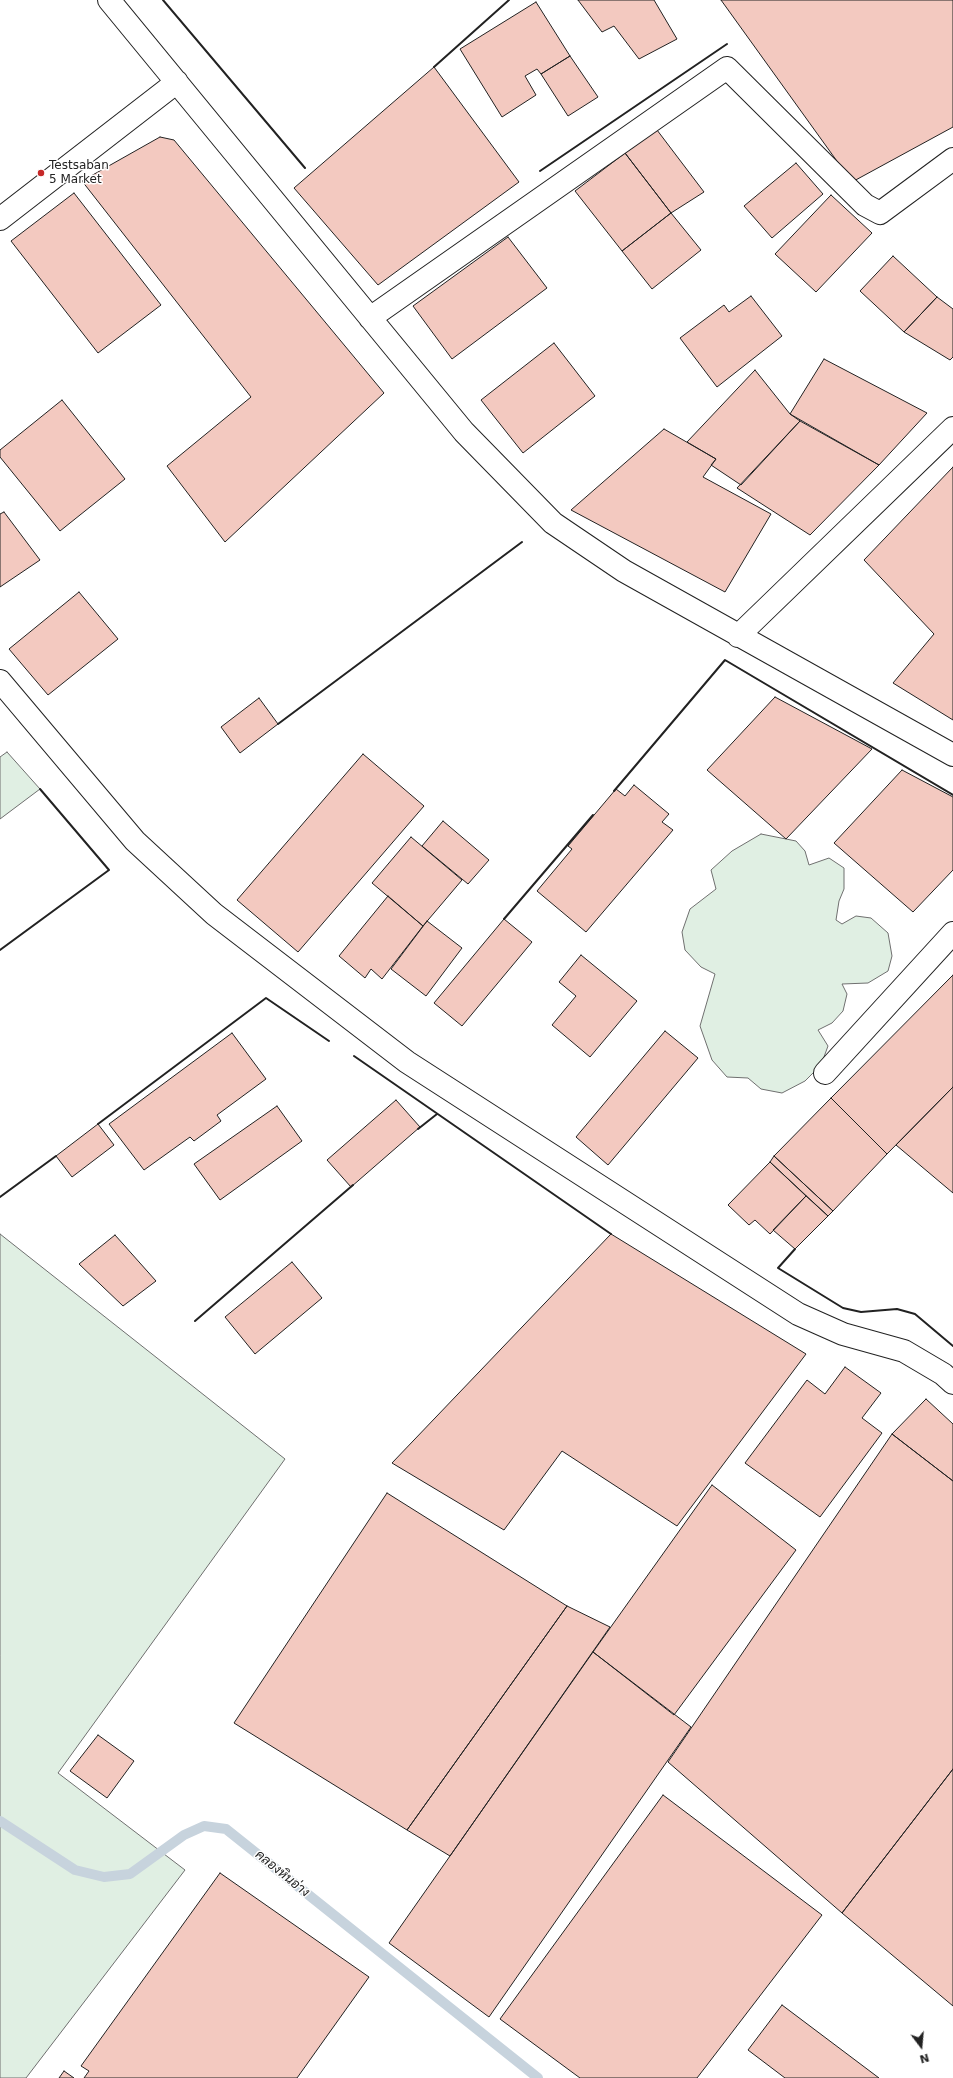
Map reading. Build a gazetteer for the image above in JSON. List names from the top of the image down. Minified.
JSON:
{"water":["คลองหินอ่าง"],"places":["Testsaban 5 Market"],"north":"bottom"}
